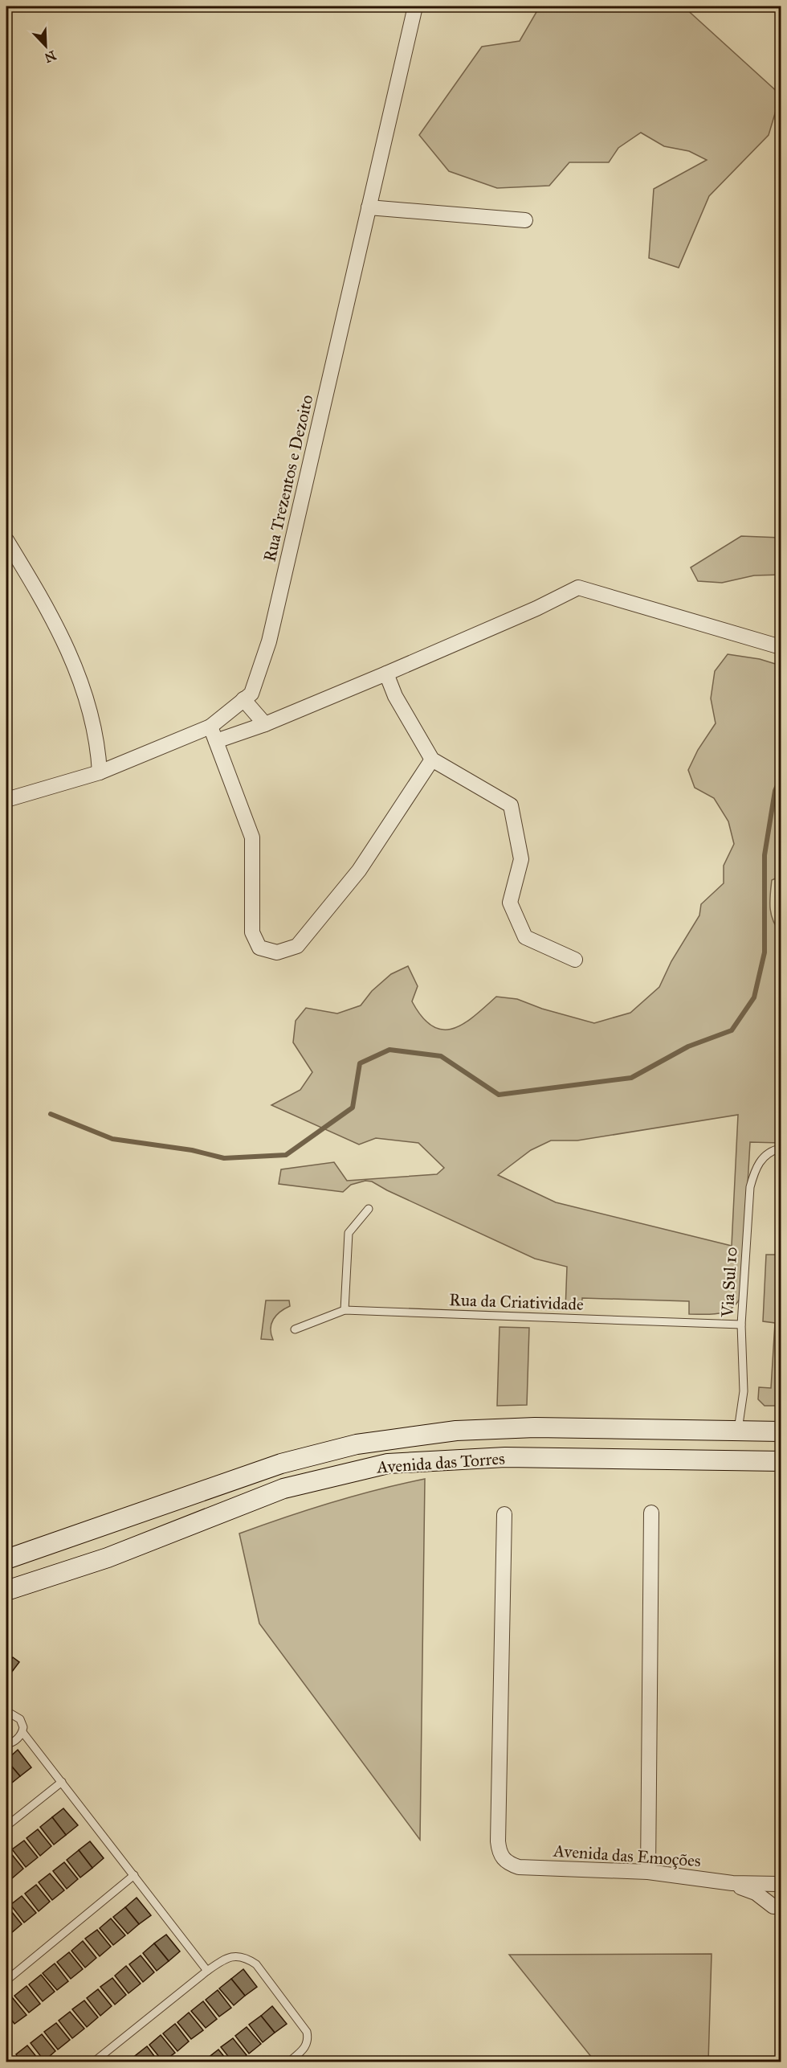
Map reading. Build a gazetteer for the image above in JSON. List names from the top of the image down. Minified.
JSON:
{"streets":{"main road":["Avenida das Torres"],"street":["Rua Trezentos e Dezoito","Avenida das Emoções"],"lane":["Via Sul 10","Rua da Criatividade"]},"crossings":[["Via Sul 10","Rua da Criatividade"],["Via Sul 10","Avenida das Torres"]],"north":"bottom right"}
